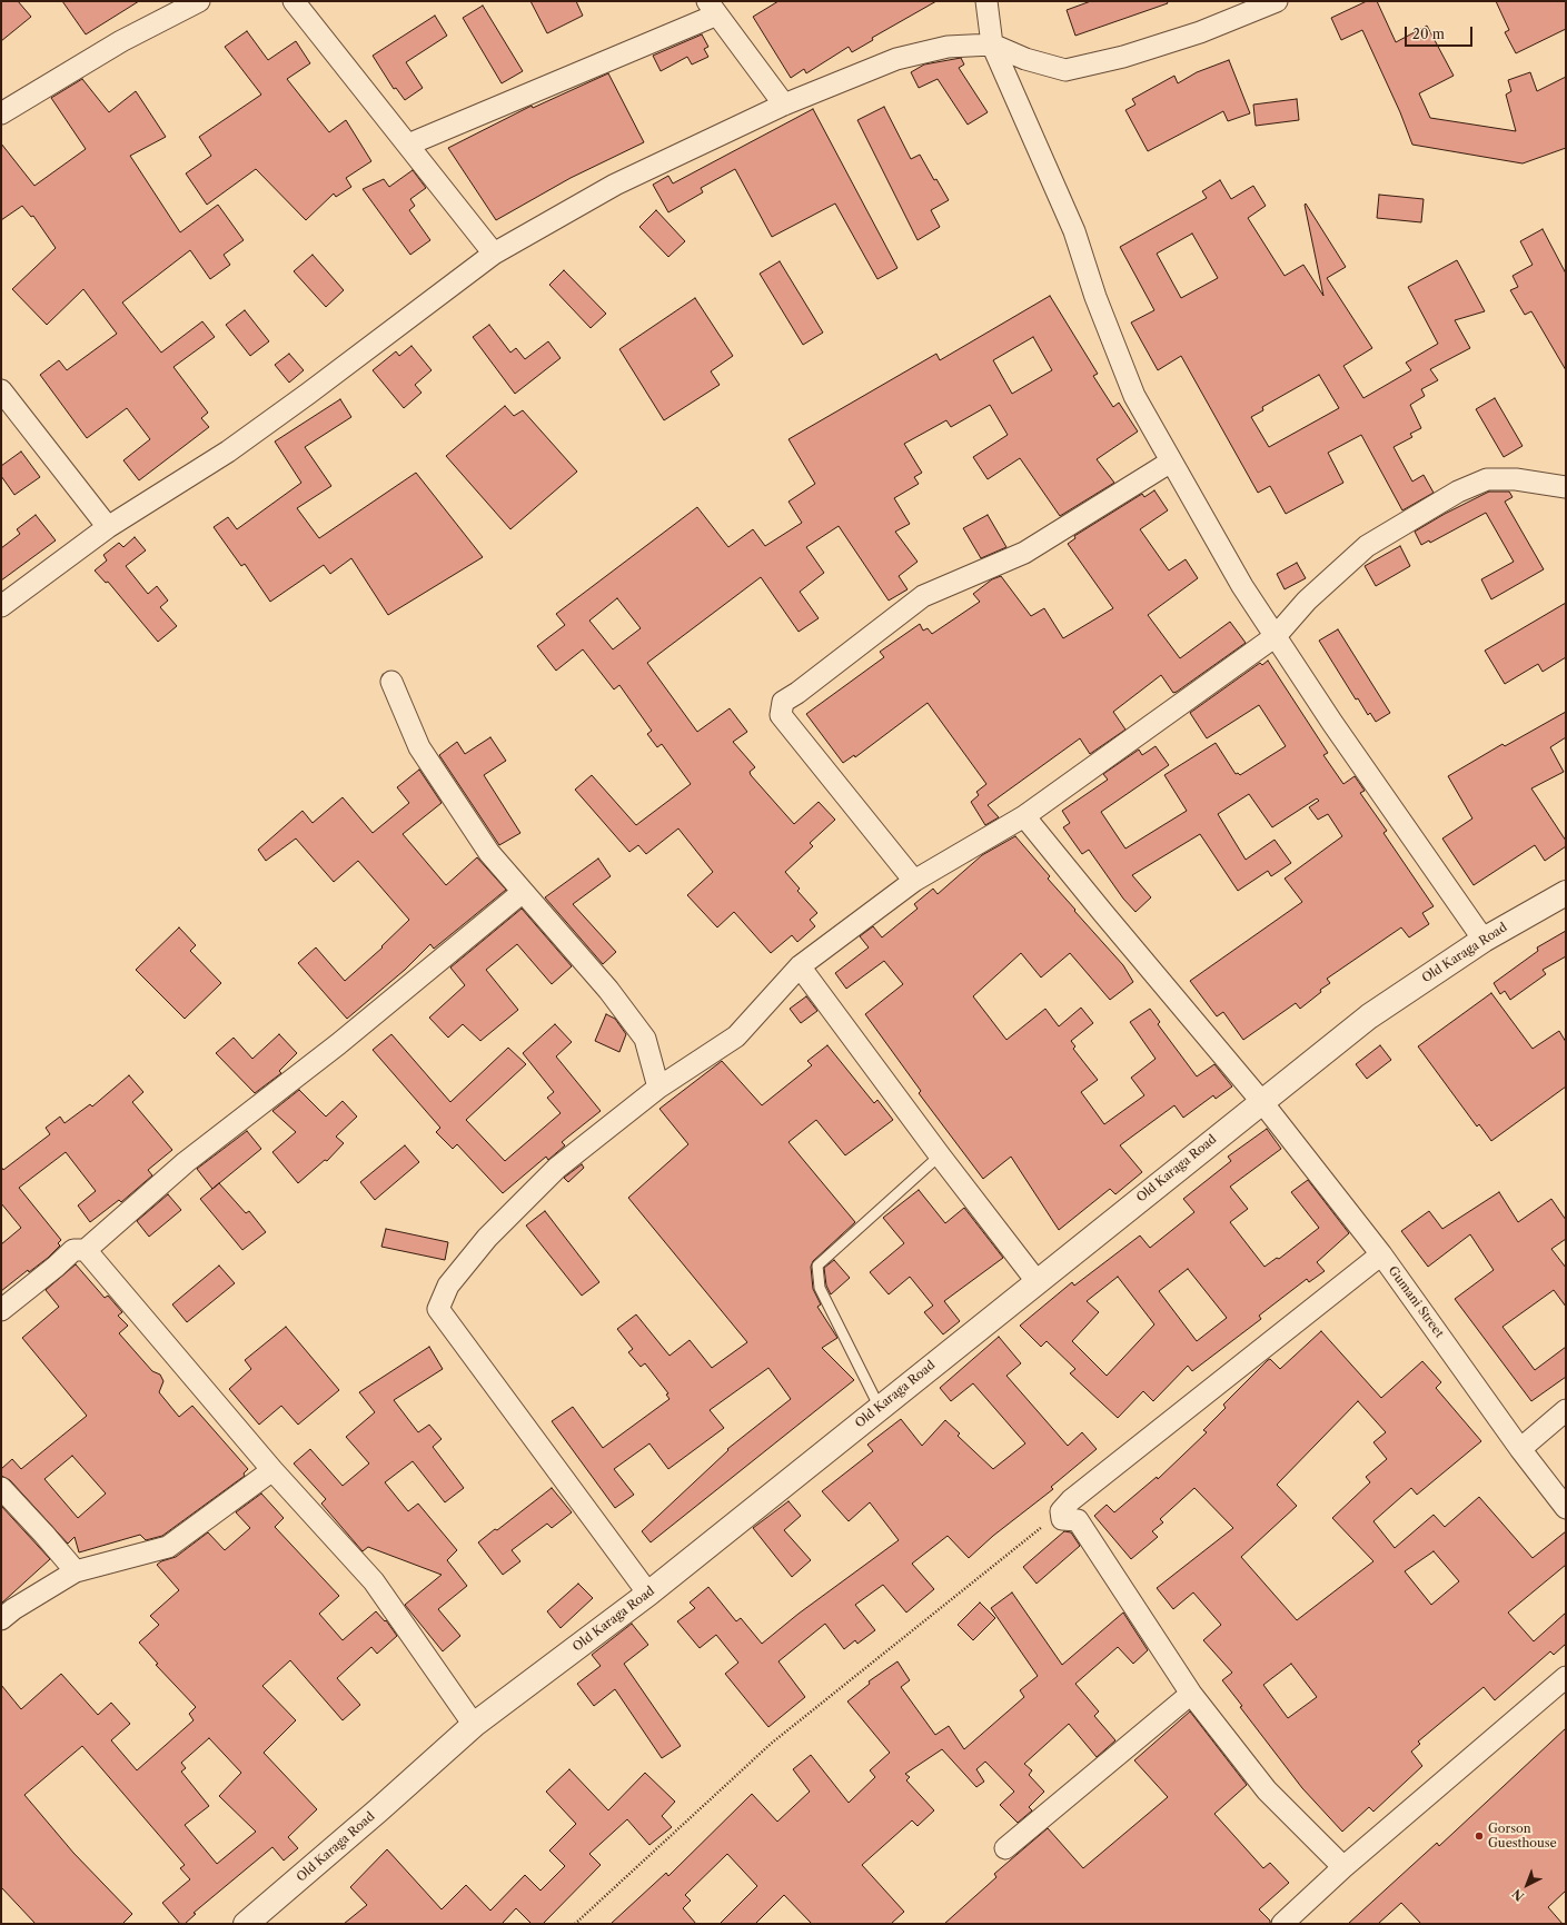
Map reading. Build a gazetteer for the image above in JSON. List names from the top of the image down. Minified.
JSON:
{"streets":{"street":["Old Karaga Road","Gumani Street"]},"crossings":[["Old Karaga Road","Gumani Street"]],"places":["Gorson Guesthouse"],"scale_bar":"20 m","north":"bottom left"}
